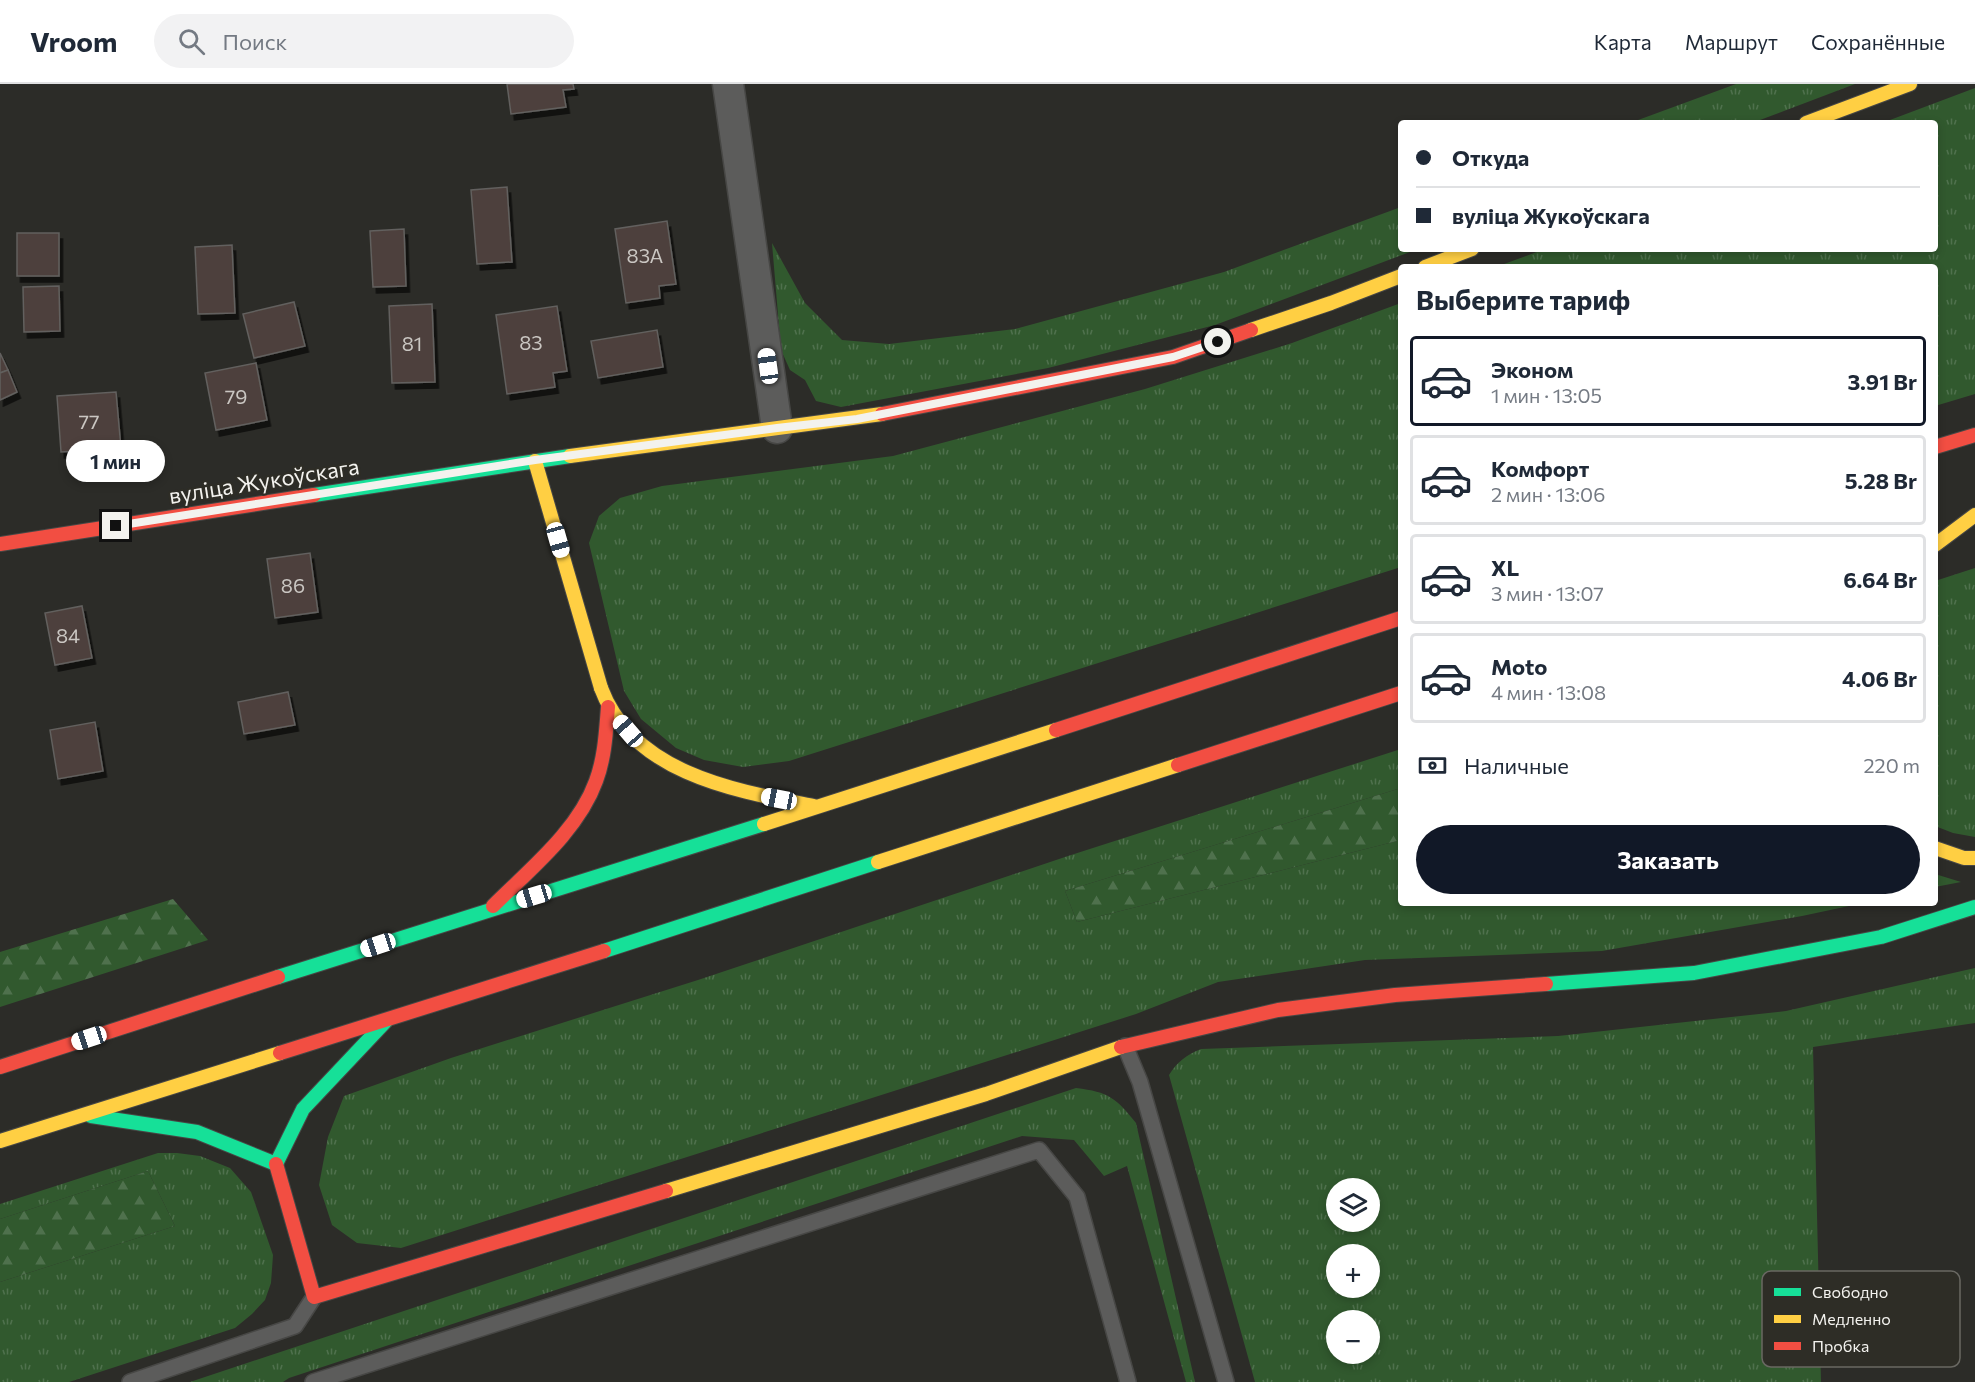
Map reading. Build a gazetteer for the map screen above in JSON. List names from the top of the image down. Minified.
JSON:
{"streets":{"main road":["вуліца Жукоўскага"]},"house_numbers":["83А","83","81","79","77","86","84"],"legend":["Свободно","Медленно","Пробка"],"page":{"header":"Vroom","search":"Поиск","nav":["Карта","Маршрут","Сохранённые"],"banner":["Откуда","вуліца Жукоўскага"],"heading":"Выберите тариф","list":[{"name":"Эконом","note":"1 мин · 13:05","value":"3.91 Br"},{"name":"Комфорт","note":"2 мин · 13:06","value":"5.28 Br"},{"name":"XL","note":"3 мин · 13:07","value":"6.64 Br"},{"name":"Moto","note":"4 мин · 13:08","value":"4.06 Br"}],"bubble":"1 мин","pay":["Наличные","220 m"],"buttons":"Заказать","map_buttons":["+","−"]}}
